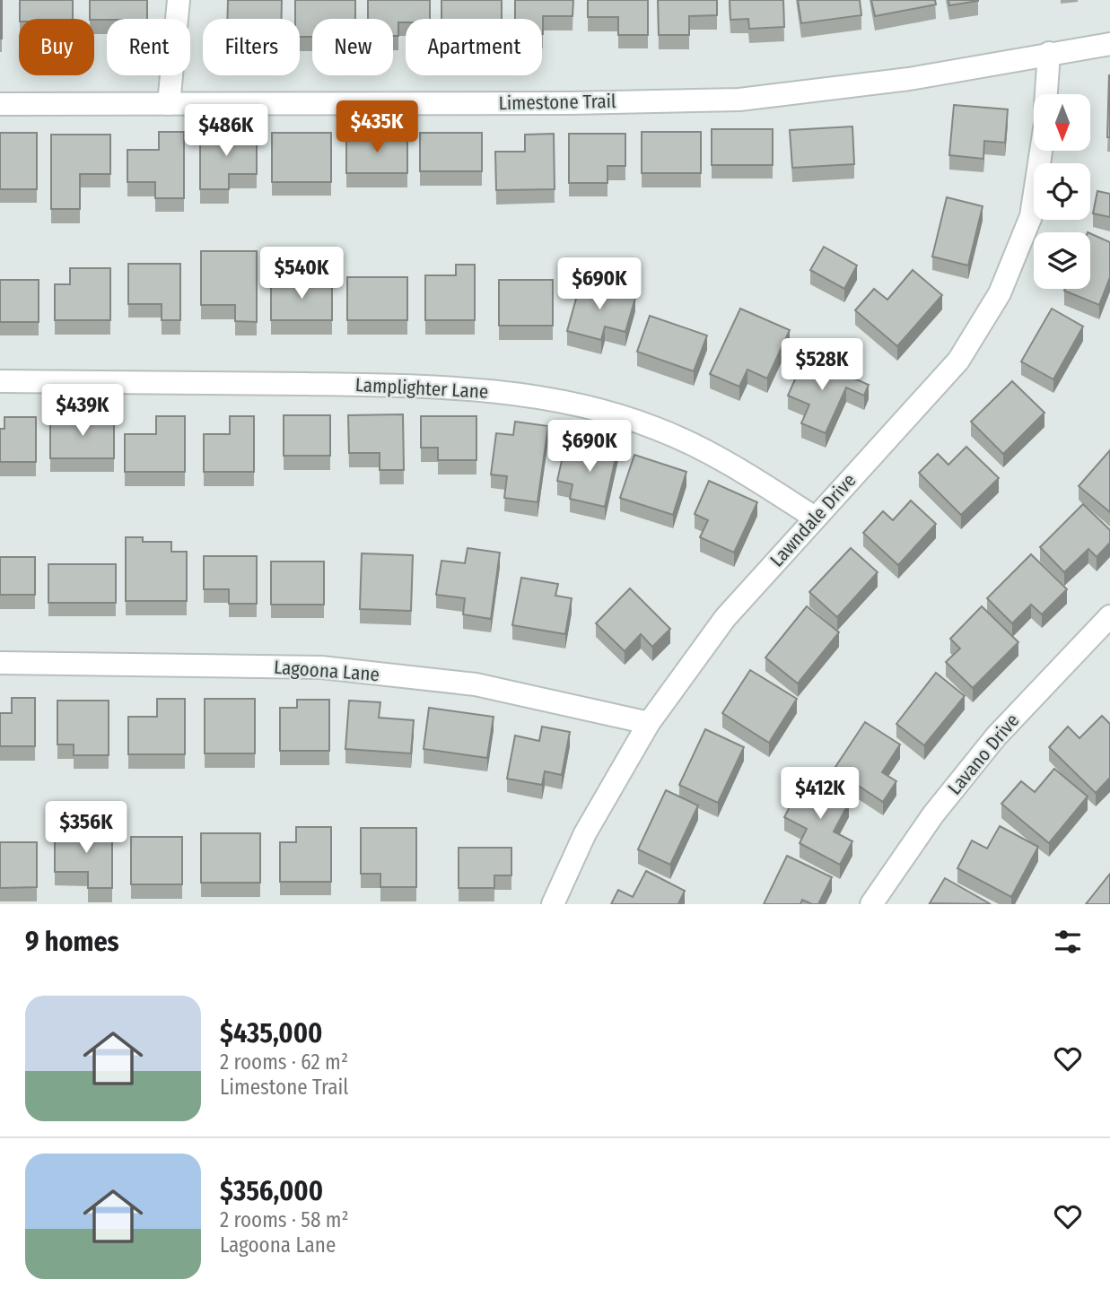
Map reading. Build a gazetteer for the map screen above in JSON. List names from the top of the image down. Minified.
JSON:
{"streets":{"street":["Limestone Trail","Lamplighter Lane","Lawndale Drive","Lagoona Lane","Lavano Drive"]},"crossings":[["Lamplighter Lane","Lawndale Drive"],["Lawndale Drive","Lagoona Lane"]],"north":"bottom","page":{"chip":["Buy","Rent","Filters","New","Apartment"],"price":["$435K","$486K","$540K","$690K","$528K","$439K","$690K","$412K","$356K"],"heading":"9 homes","list":[{"name":"$435,000","note":"2 rooms · 62 m² · Limestone Trail"},{"name":"$356,000","note":"2 rooms · 58 m² · Lagoona Lane"}]}}
